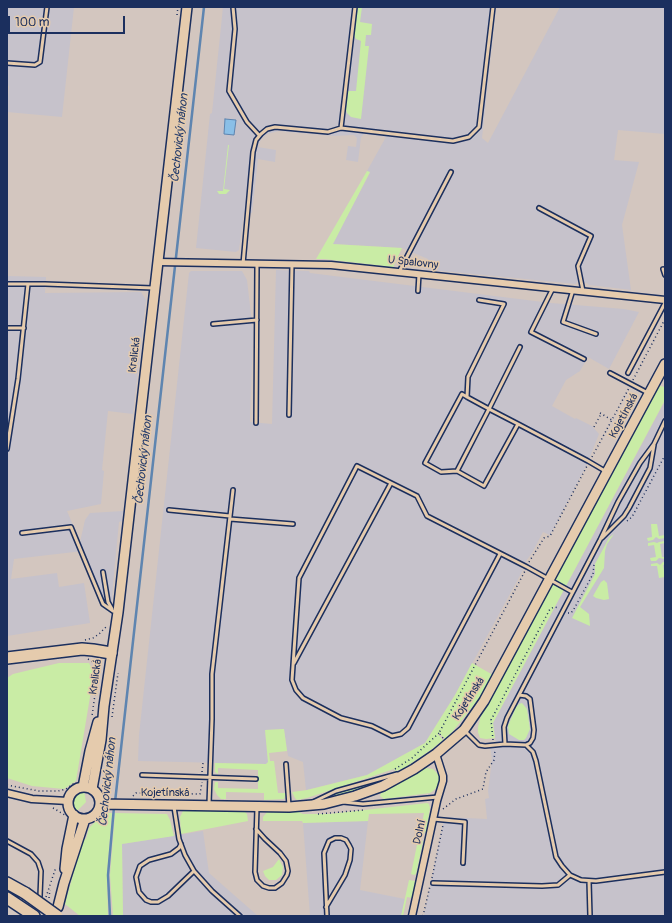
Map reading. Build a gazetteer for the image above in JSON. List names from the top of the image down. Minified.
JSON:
{"streets":{"main road":["Kralická","Kojetínská"],"street":["U Spalovny","Dolní"]},"crossings":[["U Spalovny","Kralická"],["Kralická","Kojetínská"],["Kojetínská","Dolní"]],"water":["Čechovický náhon"],"scale_bar":"100 m"}
